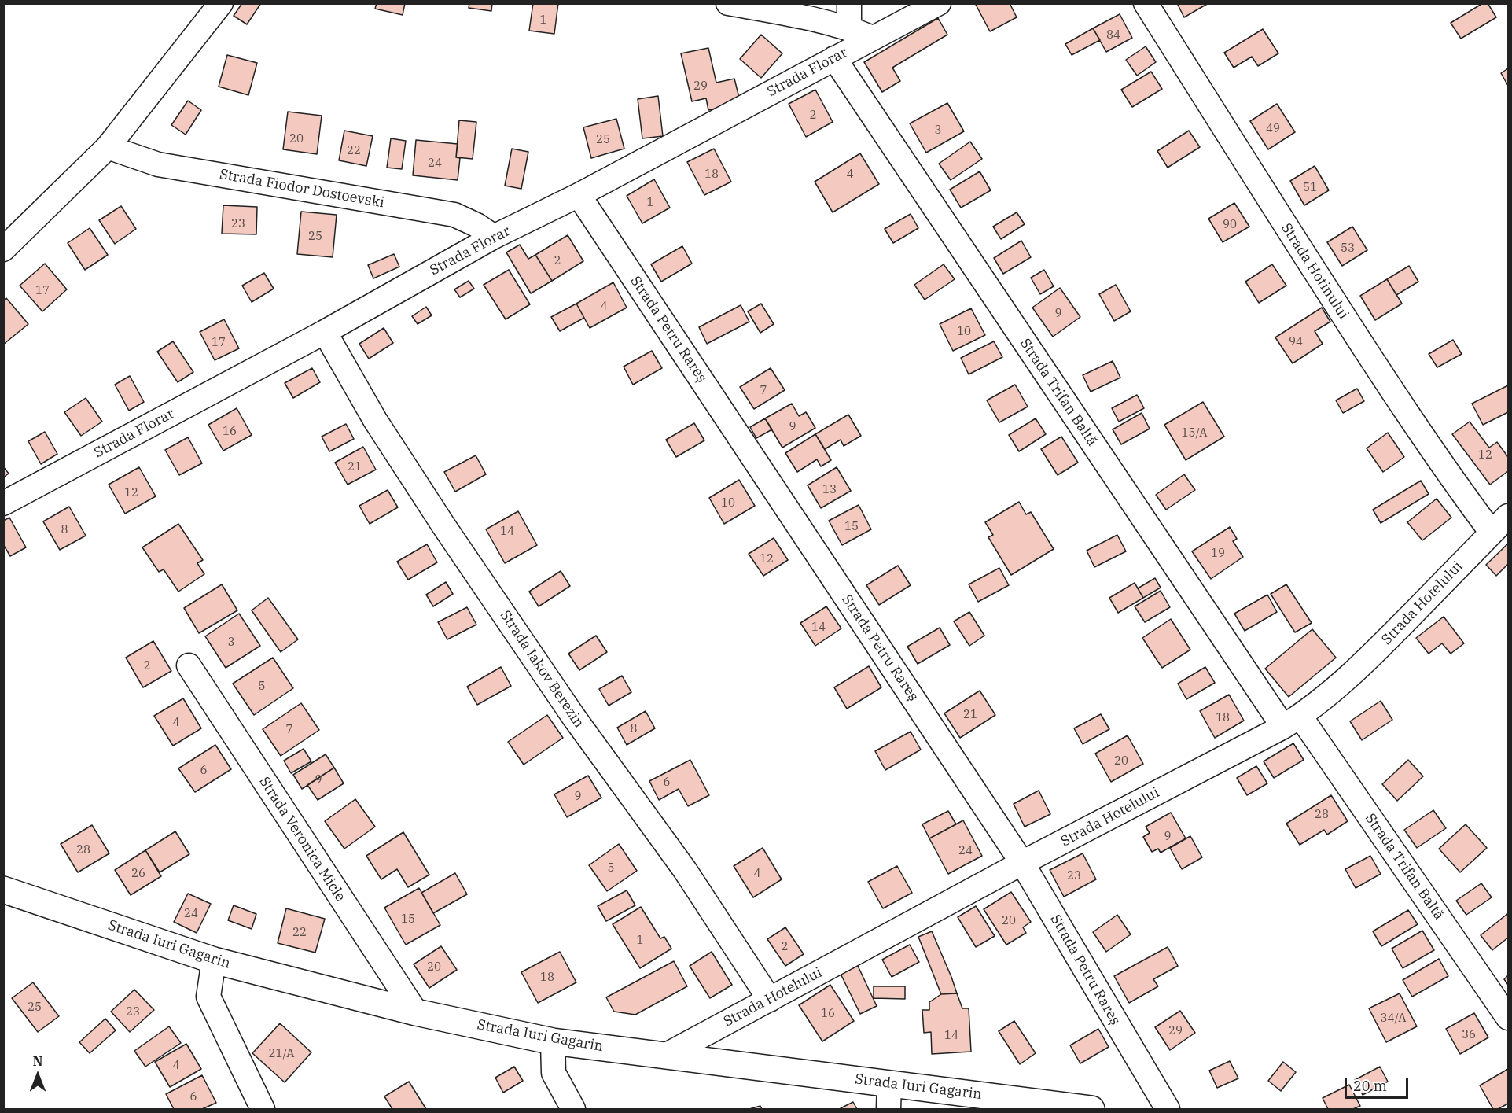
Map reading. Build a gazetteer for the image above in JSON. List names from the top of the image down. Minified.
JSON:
{"streets":{"main road":["Strada Iuri Gagarin"],"street":["Strada Florar","Strada Fiodor Dostoevski","Strada Hotinului","Strada Petru Rareș","Strada Trifan Baltă","Strada Hotelului","Strada Iakov Berezin","Strada Veronica Micle"]},"crossings":[["Strada Florar","Strada Fiodor Dostoevski"],["Strada Florar","Strada Petru Rareș"],["Strada Florar","Strada Trifan Baltă"],["Strada Florar","Strada Iakov Berezin"],["Strada Hotinului","Strada Hotelului"],["Strada Petru Rareș","Strada Hotelului"],["Strada Trifan Baltă","Strada Hotelului"],["Strada Hotelului","Strada Iakov Berezin"],["Strada Hotelului","Strada Iuri Gagarin"],["Strada Veronica Micle","Strada Iuri Gagarin"]],"house_numbers":["1","84","29","2","49","3","20","25","22","24","18","4","51","1","23","90","25","53","2","17","4","9","10","94","17","7","9","16","15/A","12","21","13","12","10","15","8","14","19","12","14","3","2","5","21","18","4","8","7","20","6","9","6","9","28","9","28","24","5","26","4","23","24","15","20","22","1","2","20","18","25","23","16","34/A","29","36","14","21/A","4","6"],"scale_bar":"20 m","north":"top"}
